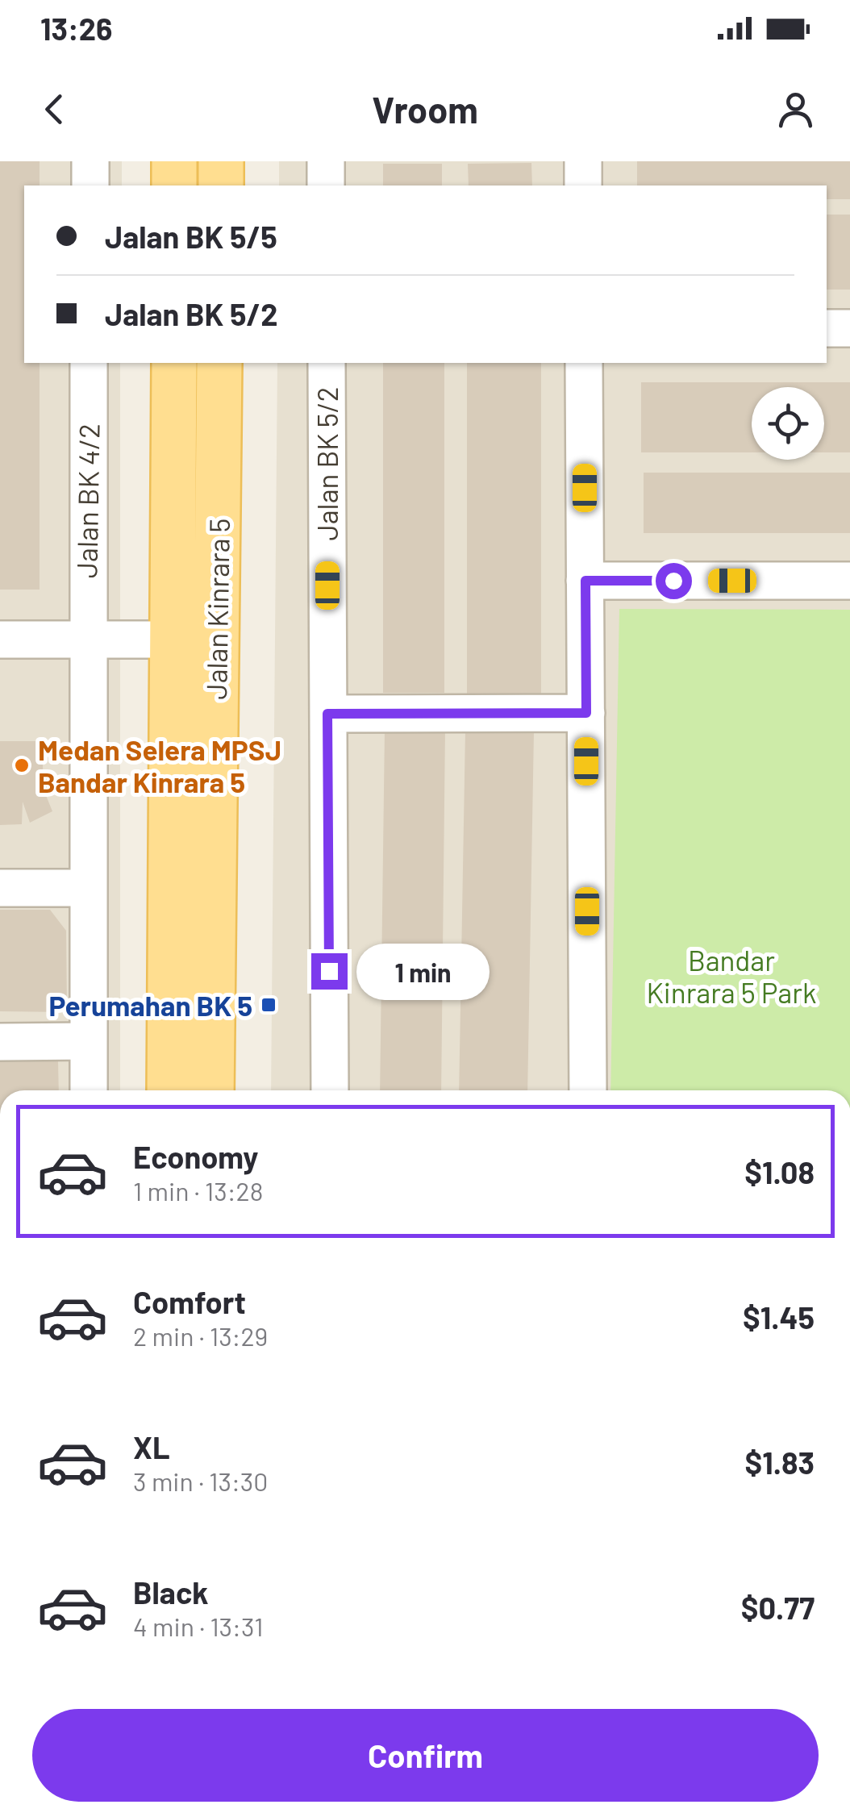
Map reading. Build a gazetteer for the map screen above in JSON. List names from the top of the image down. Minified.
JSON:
{"streets":{"main road":["Jalan Kinrara 5"],"street":["Jalan BK 5/2","Jalan BK 4/2"]},"parks":["Bandar Kinrara 5 Park"],"places":{"other":["Medan Selera MPSJ Bandar Kinrara 5"],"transit":["Perumahan BK 5"]},"page":{"status":"13:26","header":"Vroom","banner":["Jalan BK 5/5","Jalan BK 5/2"],"bubble":"1 min","list":[{"name":"Economy","note":"1 min · 13:28","value":"$1.08"},{"name":"Comfort","note":"2 min · 13:29","value":"$1.45"},{"name":"XL","note":"3 min · 13:30","value":"$1.83"},{"name":"Black","note":"4 min · 13:31","value":"$0.77"}],"buttons":"Confirm"}}
